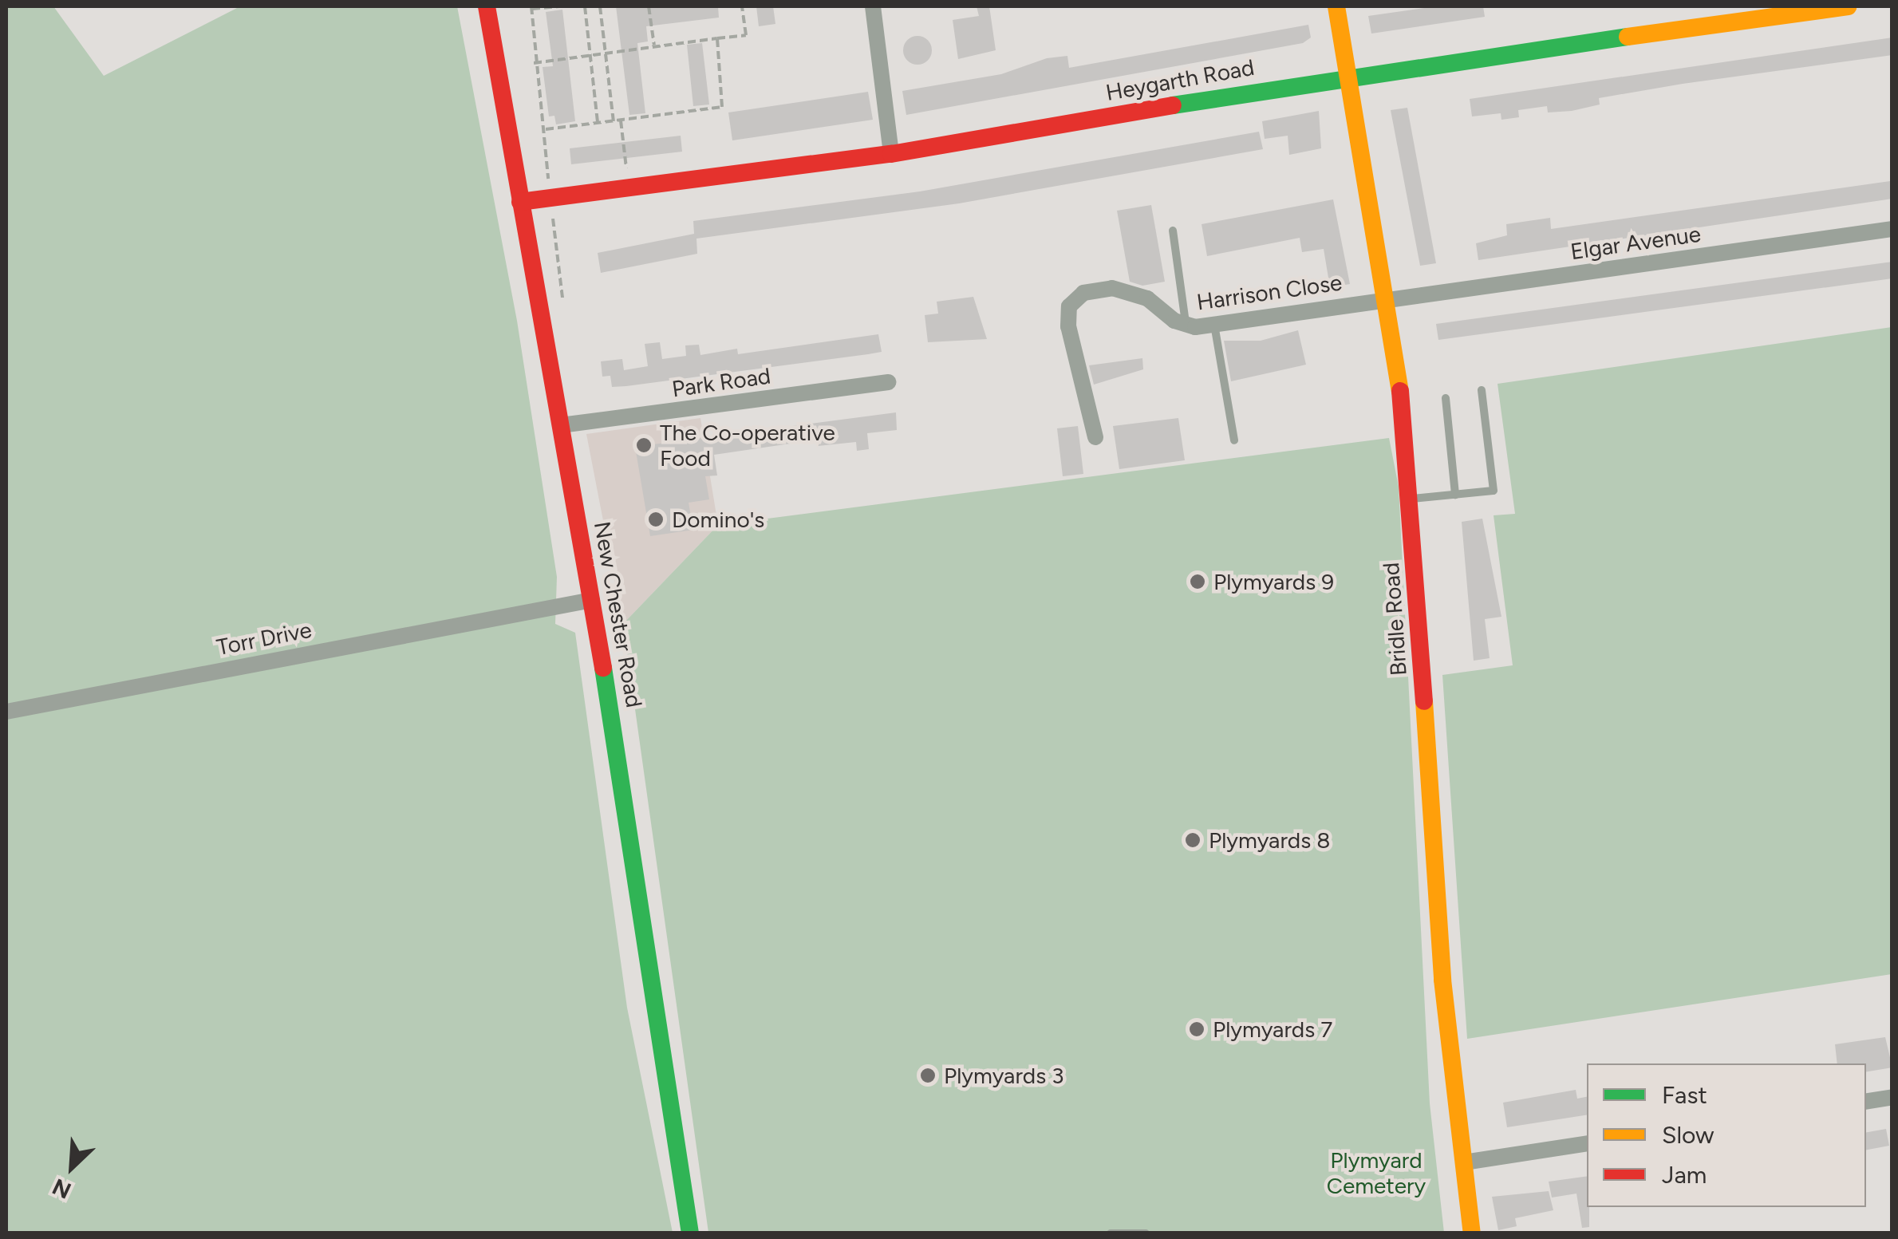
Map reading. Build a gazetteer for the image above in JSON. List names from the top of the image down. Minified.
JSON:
{"streets":{"main road":["Heygarth Road","New Chester Road","Bridle Road"],"street":["Elgar Avenue","Harrison Close","Park Road","Torr Drive"]},"crossings":[["Heygarth Road","New Chester Road"],["Heygarth Road","Bridle Road"],["Elgar Avenue","Harrison Close"],["Elgar Avenue","Bridle Road"],["Harrison Close","Bridle Road"],["Park Road","New Chester Road"],["New Chester Road","Torr Drive"]],"parks":["Plymyard Cemetery"],"places":["The Co-operative Food","Domino's","Plymyards 9","Plymyards 8","Plymyards 7","Plymyards 3"],"legend":["Fast","Slow","Jam"],"north":"bottom left"}
